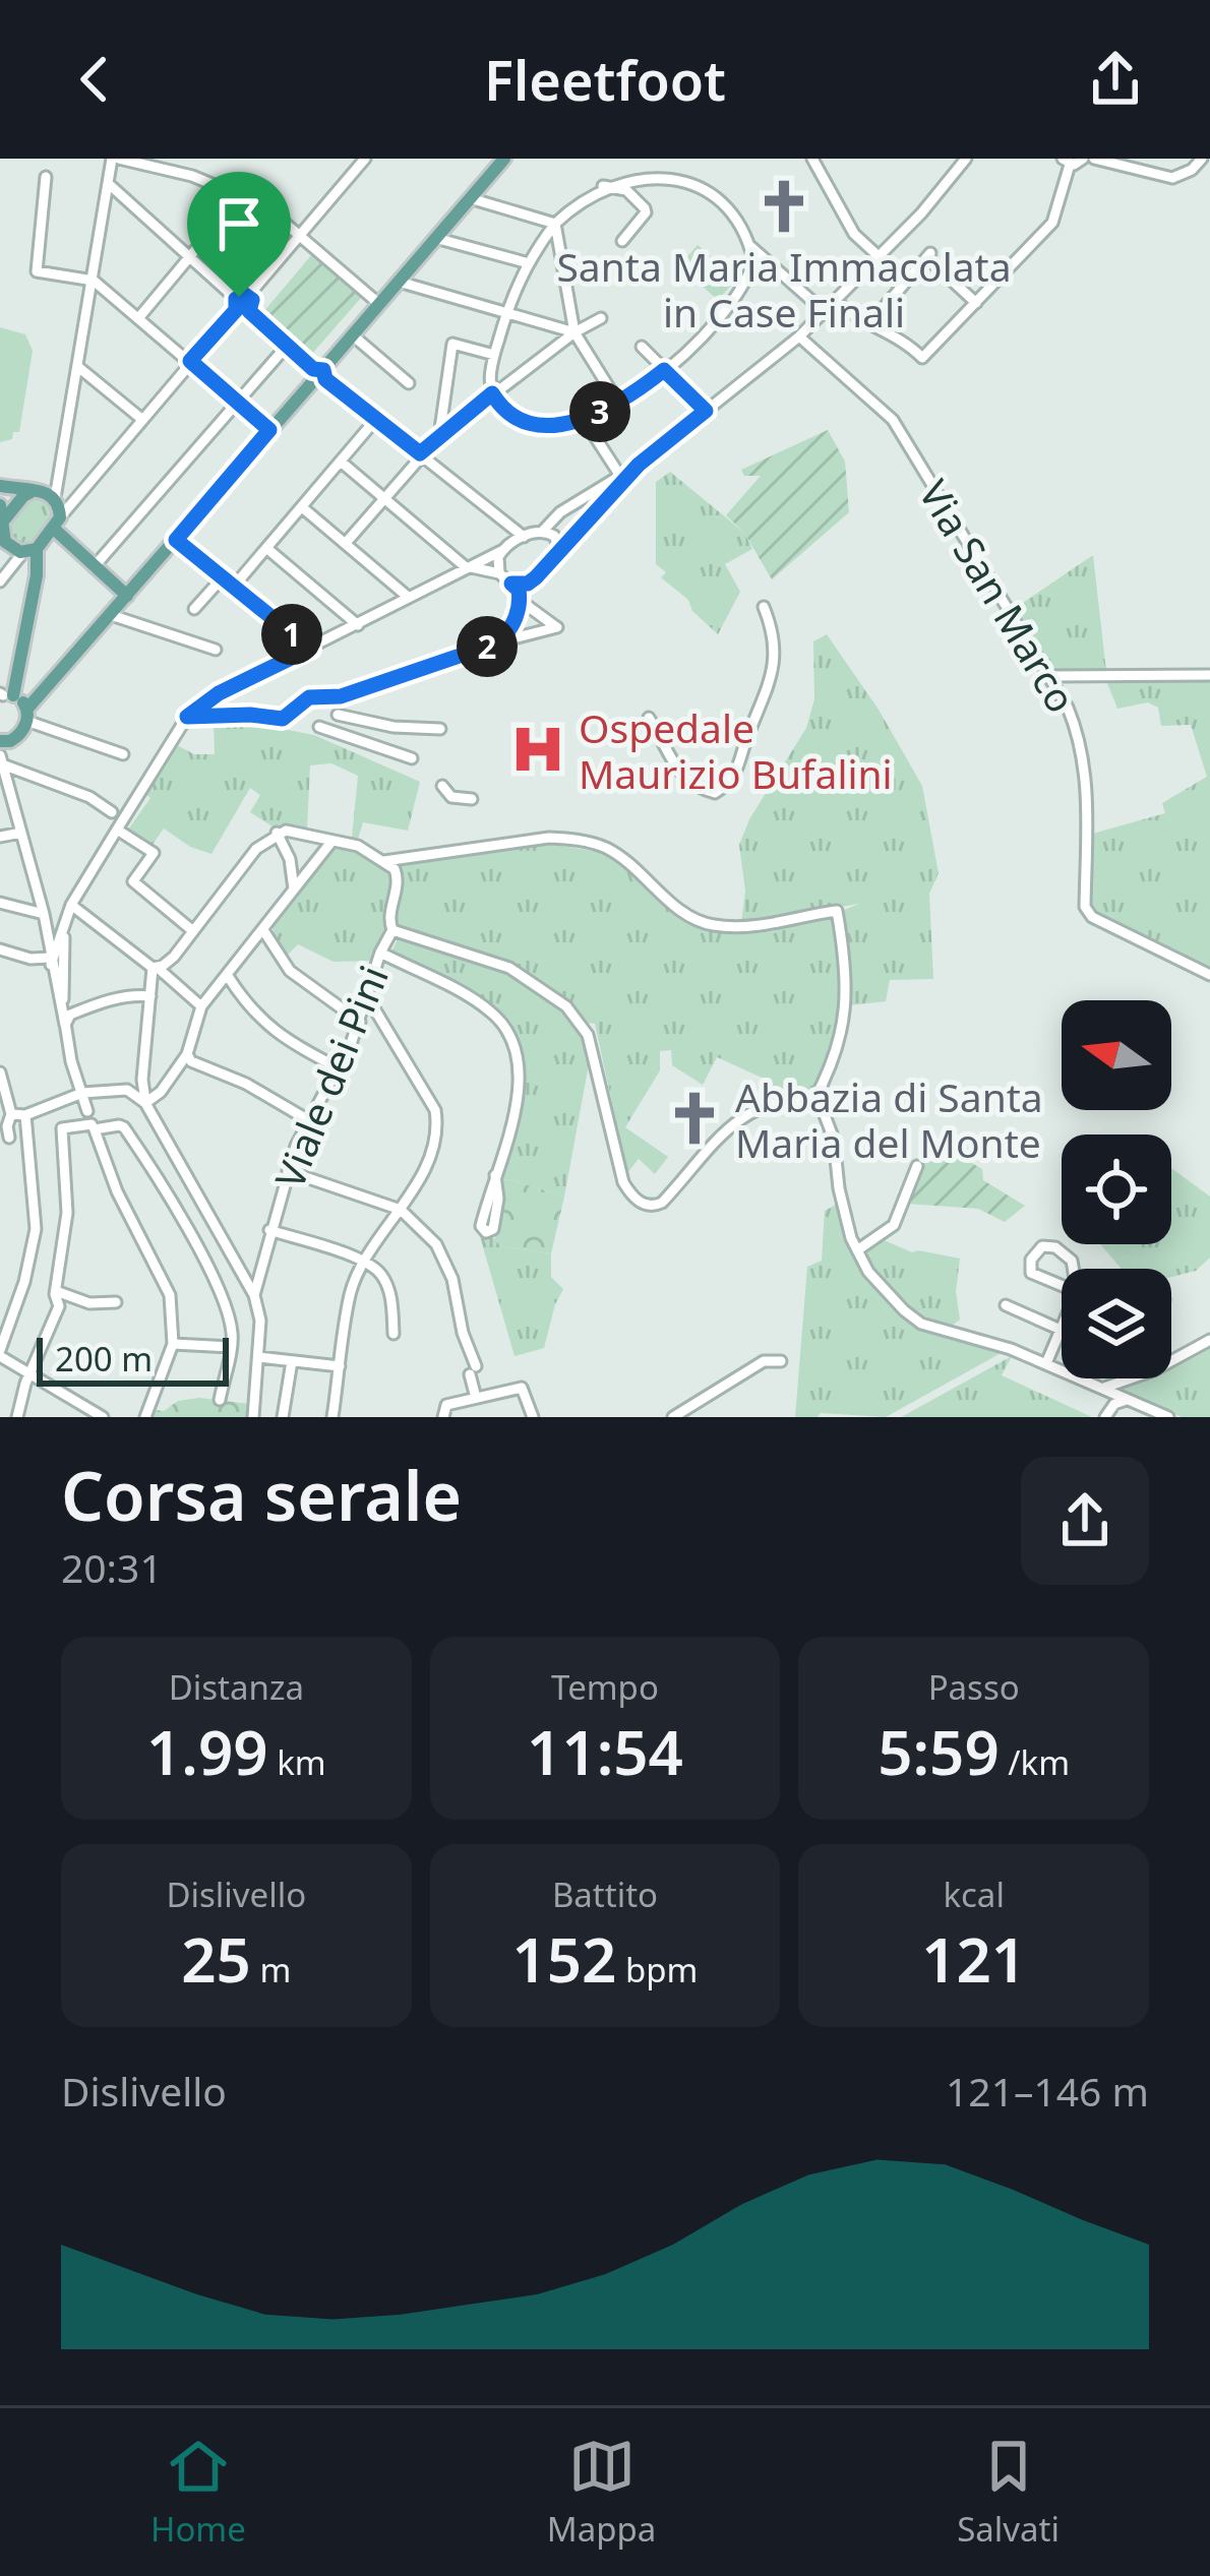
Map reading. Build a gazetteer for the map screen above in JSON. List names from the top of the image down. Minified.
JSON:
{"streets":{"street":["Via San Marco","Viale dei Pini"]},"places":{"church":["Santa Maria Immacolata in Case Finali","Abbazia di Santa Maria del Monte"],"hospital":["Ospedale Maurizio Bufalini"]},"scale_bar":"200 m","north":"left","page":{"header":"Fleetfoot","pins":["3","1","2"],"scale":"200 m","heading":["Corsa serale","20:31"],"stats":[["Distanza","1.99 km"],["Tempo","11:54"],["Passo","5:59 /km"],["Dislivello","25 m"],["Battito","152 bpm"],["kcal","121"]],"chart":["Dislivello","121–146 m"],"tabs":["Home","Mappa","Salvati"]}}
